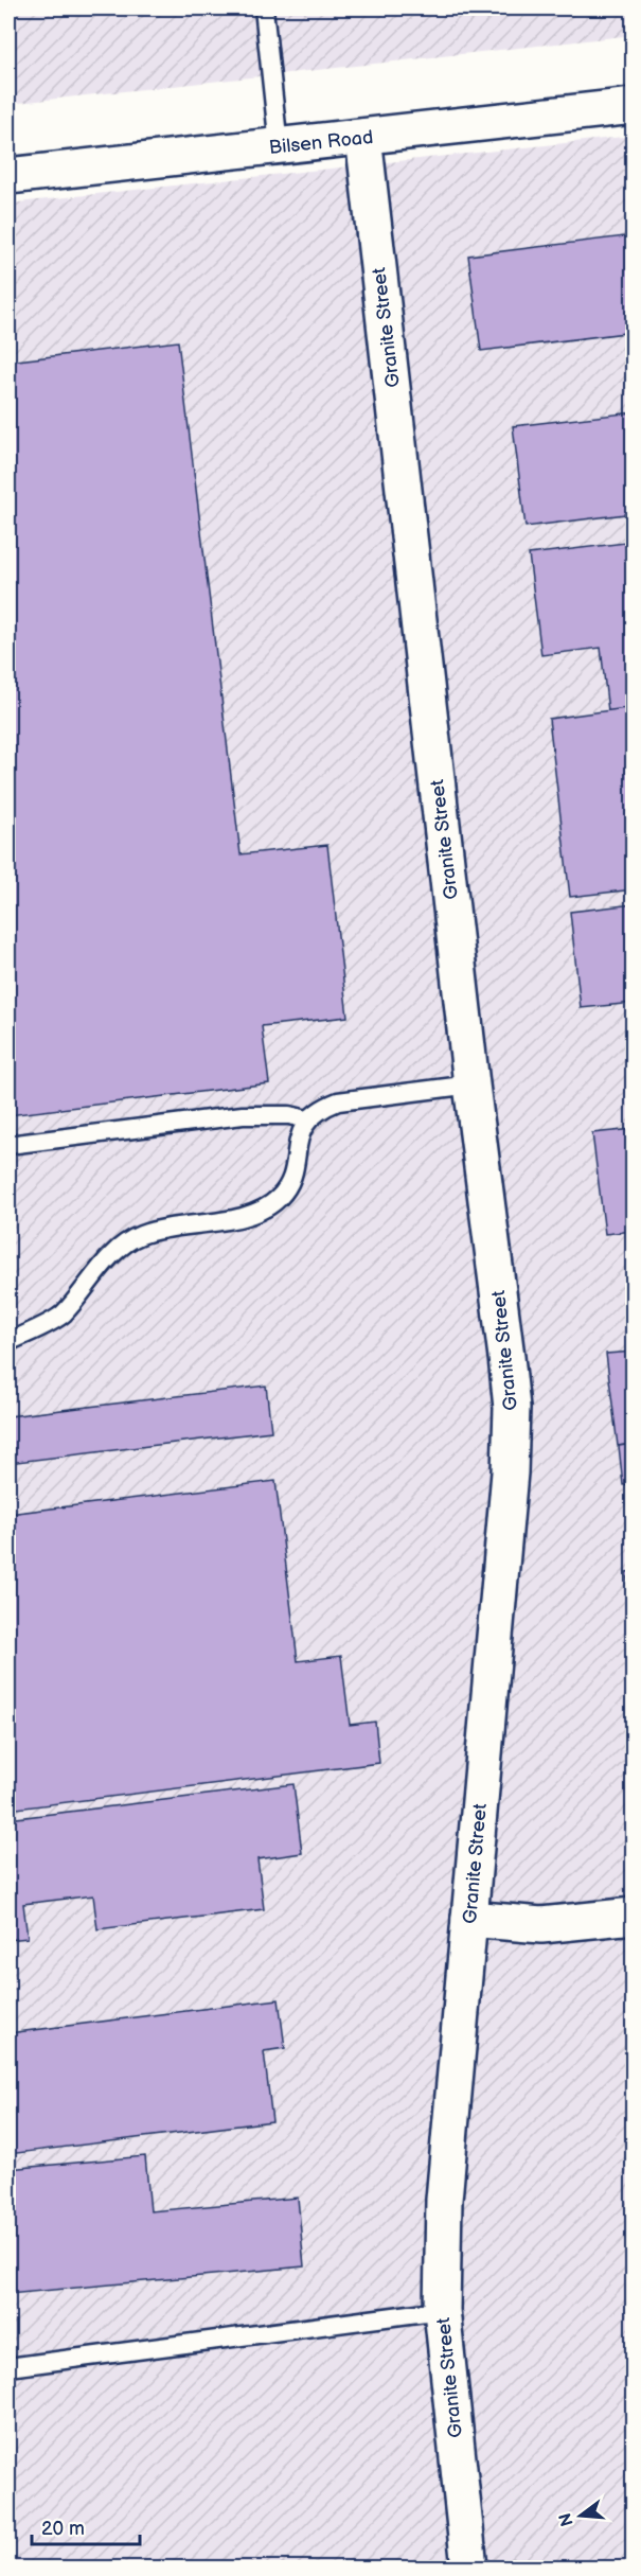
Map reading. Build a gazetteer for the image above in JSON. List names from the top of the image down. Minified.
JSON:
{"streets":{"street":["Bilsen Road","Granite Street"]},"crossings":[["Bilsen Road","Granite Street"]],"scale_bar":"20 m","north":"left"}
